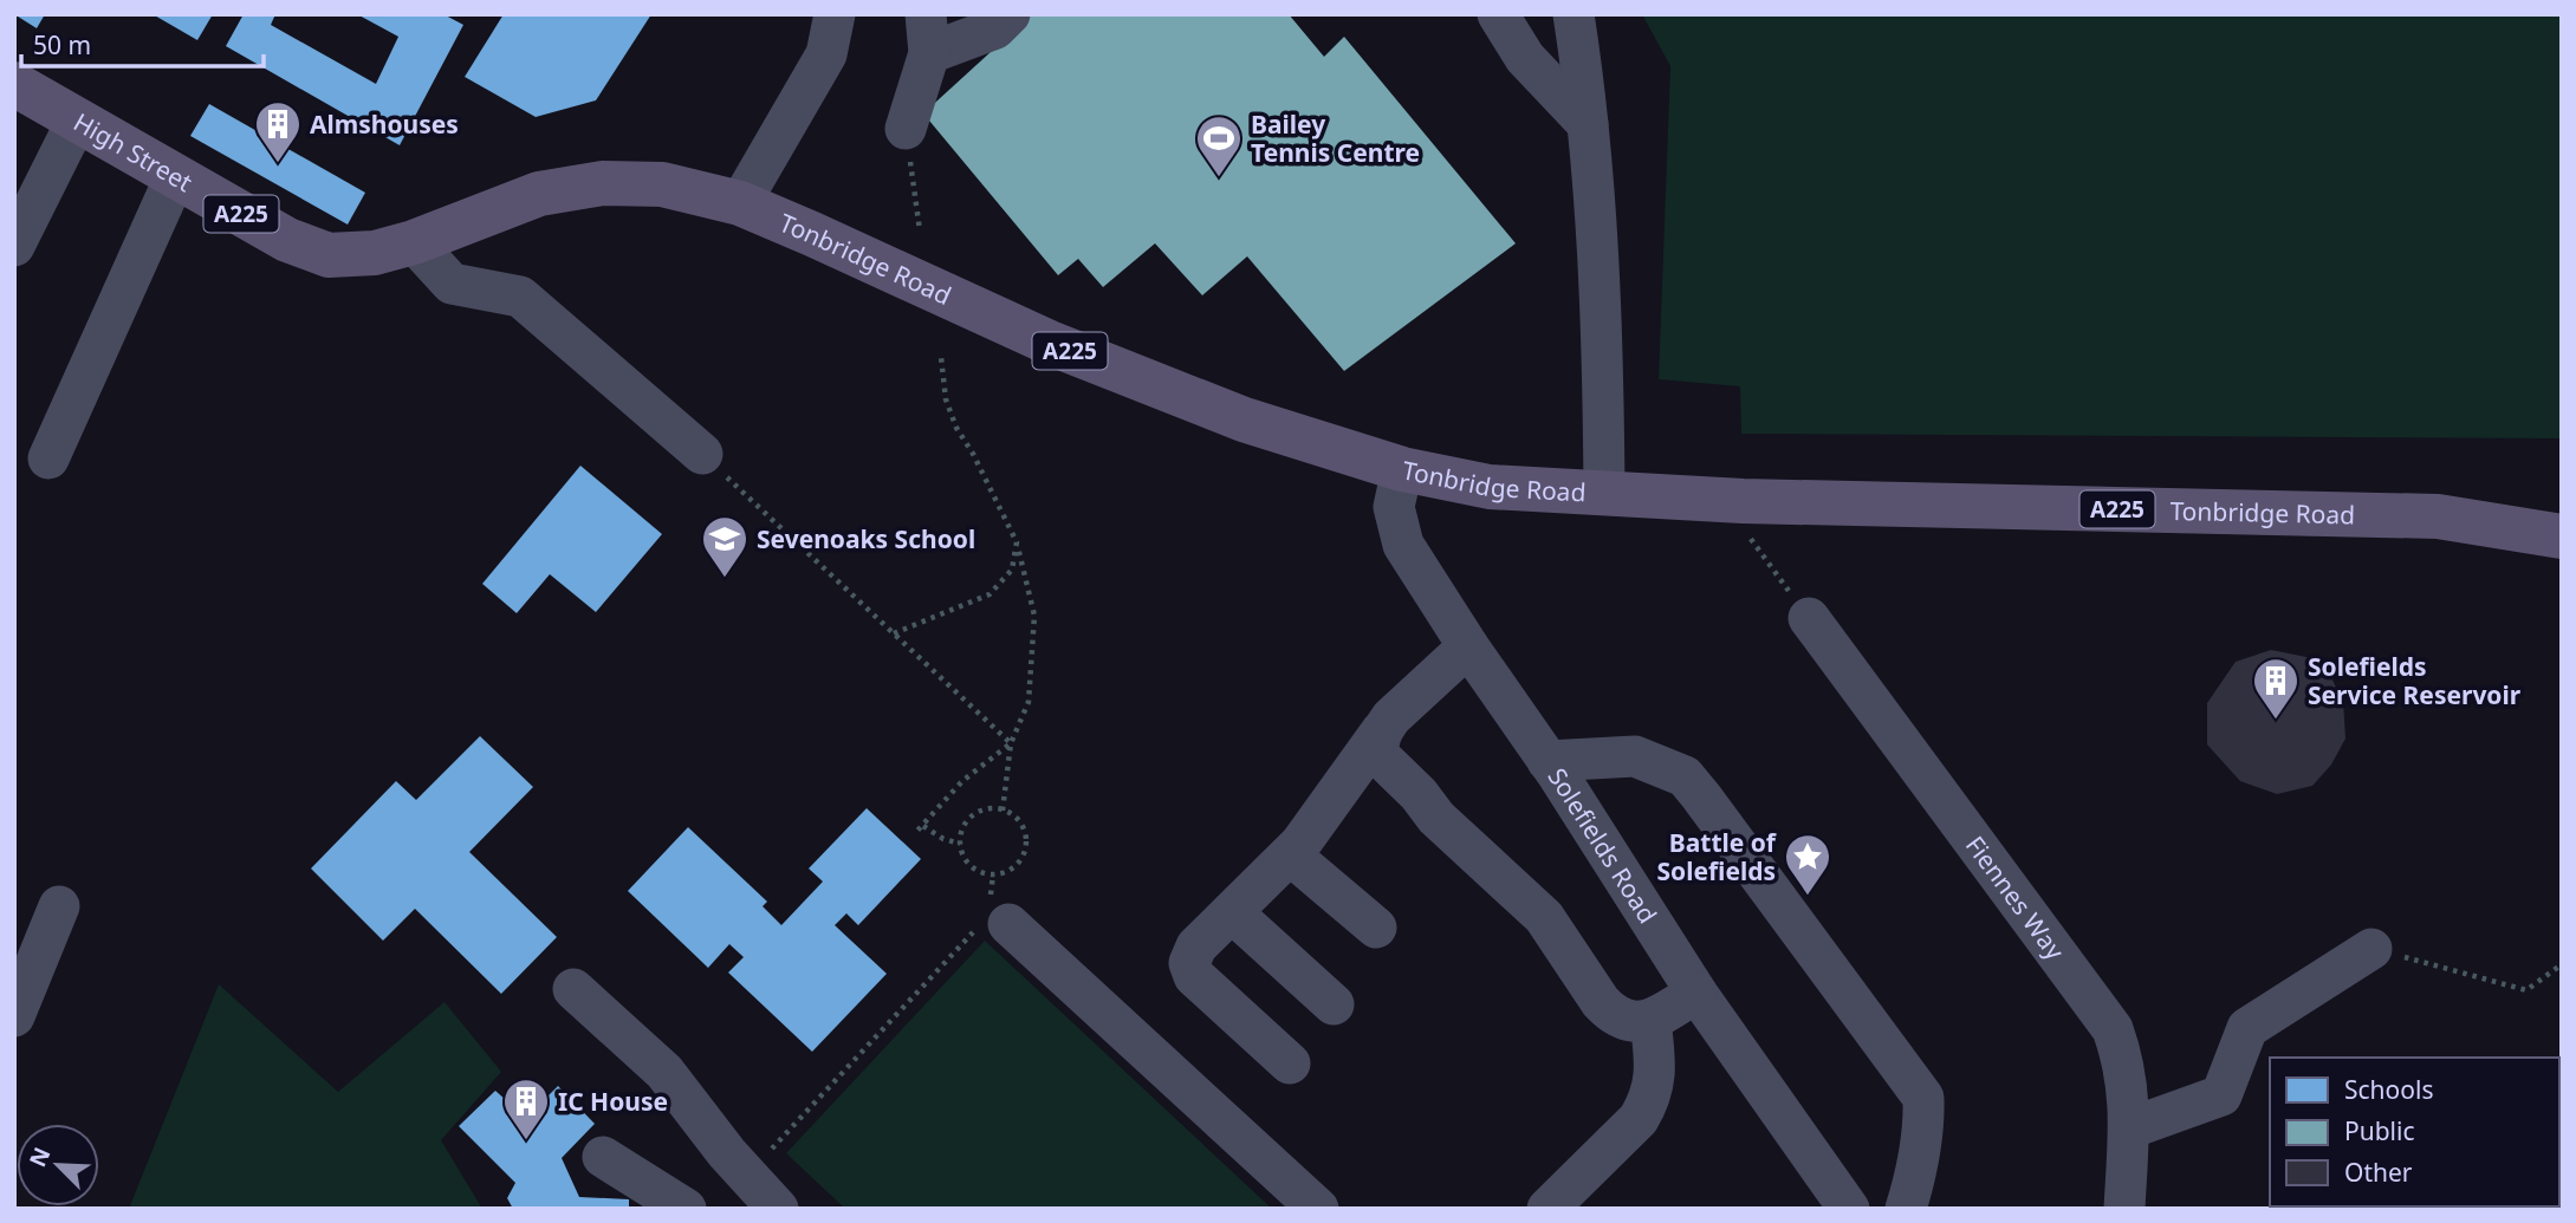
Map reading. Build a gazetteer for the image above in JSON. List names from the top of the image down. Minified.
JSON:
{"streets":{"main road":["High Street","A225","Tonbridge Road"],"street":["Solefields Road","Fiennes Way"]},"crossings":[["High Street","Tonbridge Road"],["Tonbridge Road","Solefields Road"]],"places":{"building":["Almshouses","Solefields Service Reservoir","IC House"],"sports":["Bailey Tennis Centre"],"school or university":["Sevenoaks School"],"place":["Battle of Solefields"]},"legend":["Schools","Public","Other"],"scale_bar":"50 m","north":"top left"}
